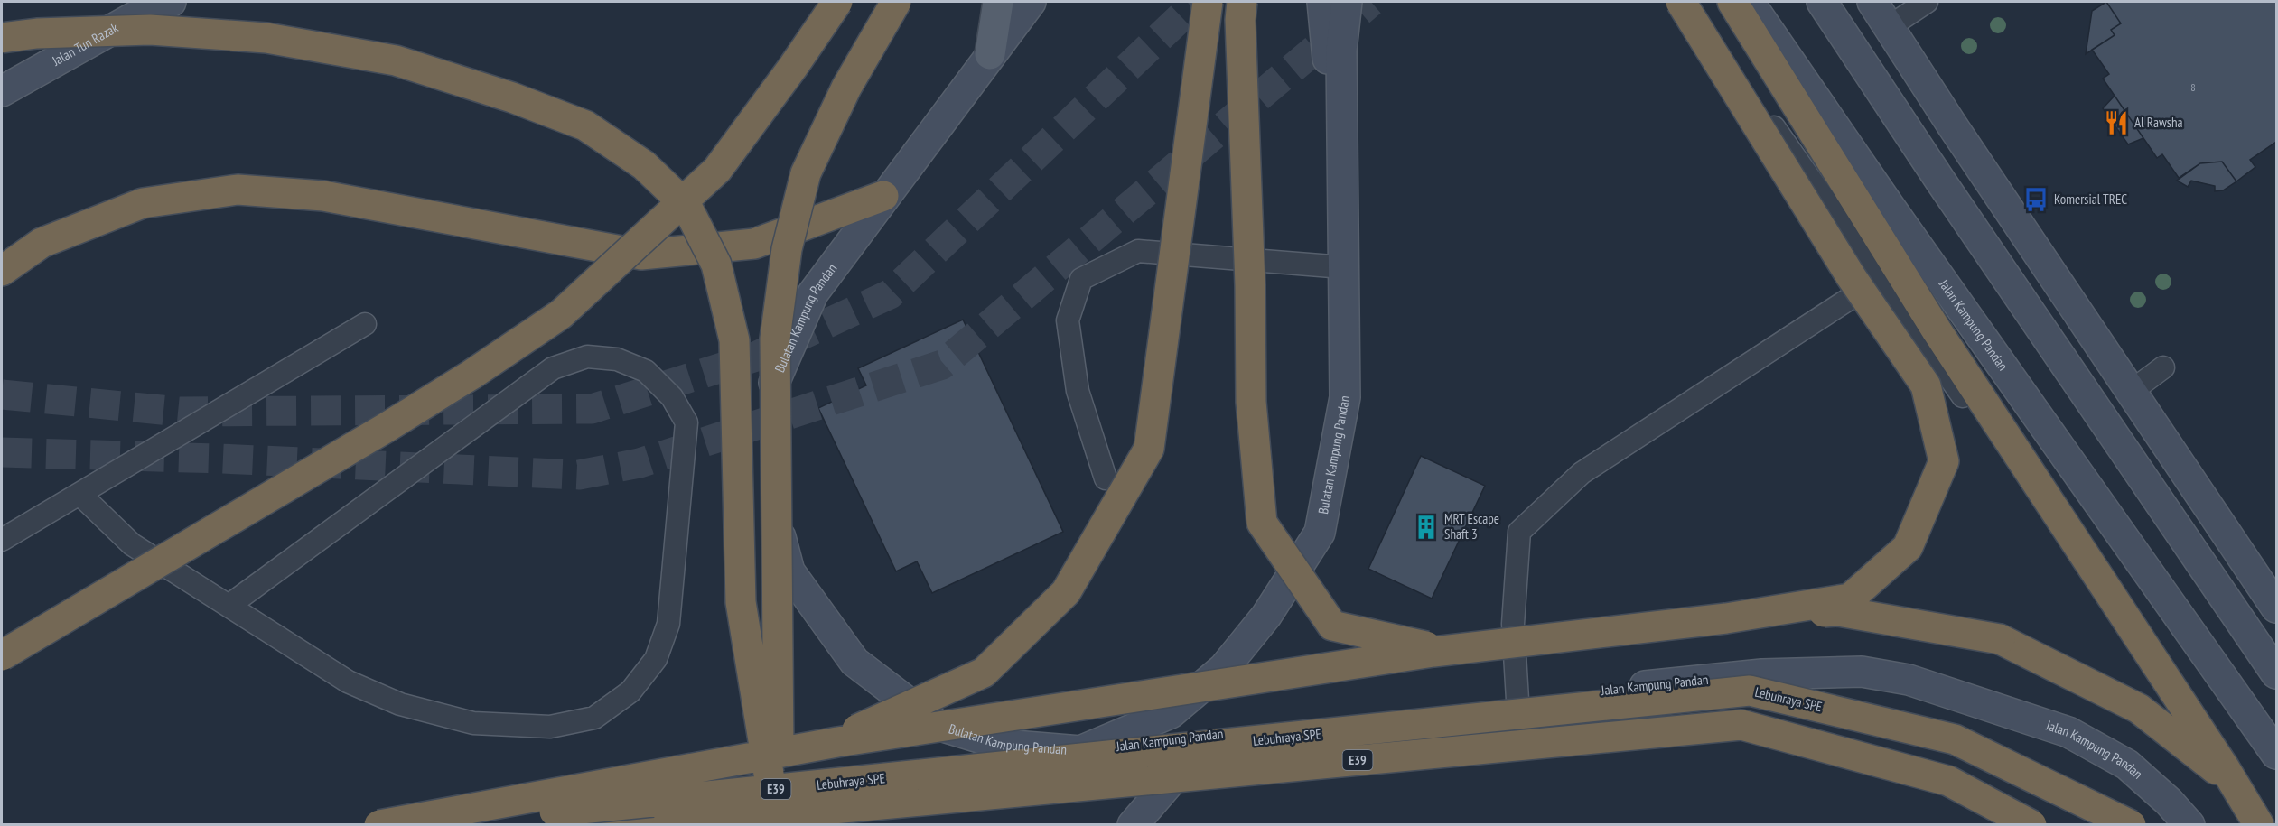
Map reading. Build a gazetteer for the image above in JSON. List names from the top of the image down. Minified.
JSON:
{"streets":{"highway":["Lebuhraya SPE","E39"],"main road":["Jalan Tun Razak","Bulatan Kampung Pandan","Jalan Kampung Pandan"]},"crossings":[["Bulatan Kampung Pandan","Jalan Kampung Pandan"]],"places":{"restaurant":["Al Rawsha"],"bus stop":["Komersial TREC"],"building":["MRT Escape Shaft 3"]},"house_numbers":["8"]}
